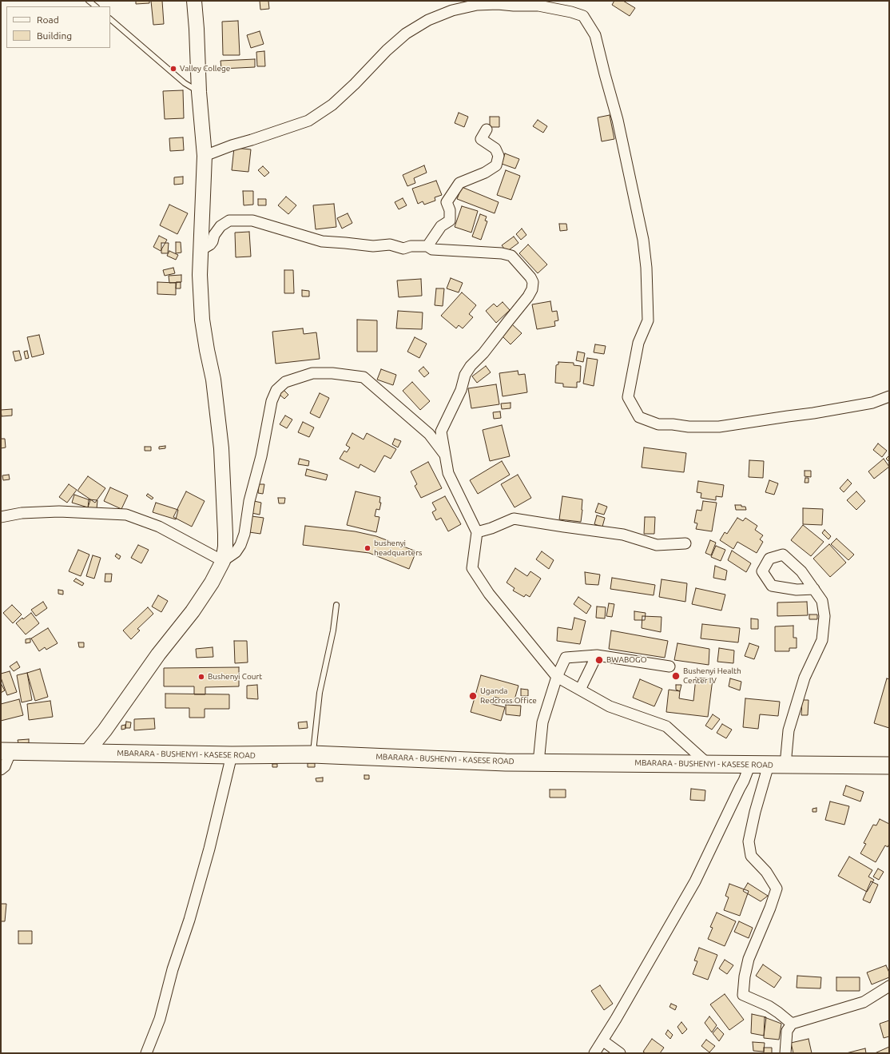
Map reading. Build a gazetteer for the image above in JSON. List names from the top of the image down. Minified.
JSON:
{"streets":{"main road":["MBARARA - BUSHENYI - KASESE ROAD"]},"places":["Valley College","bushenyi headquarters","BWABOGO","Bushenyi Health Center IV","Bushenyi Court","Uganda Redcross Office"],"legend":["Road","Building"]}
